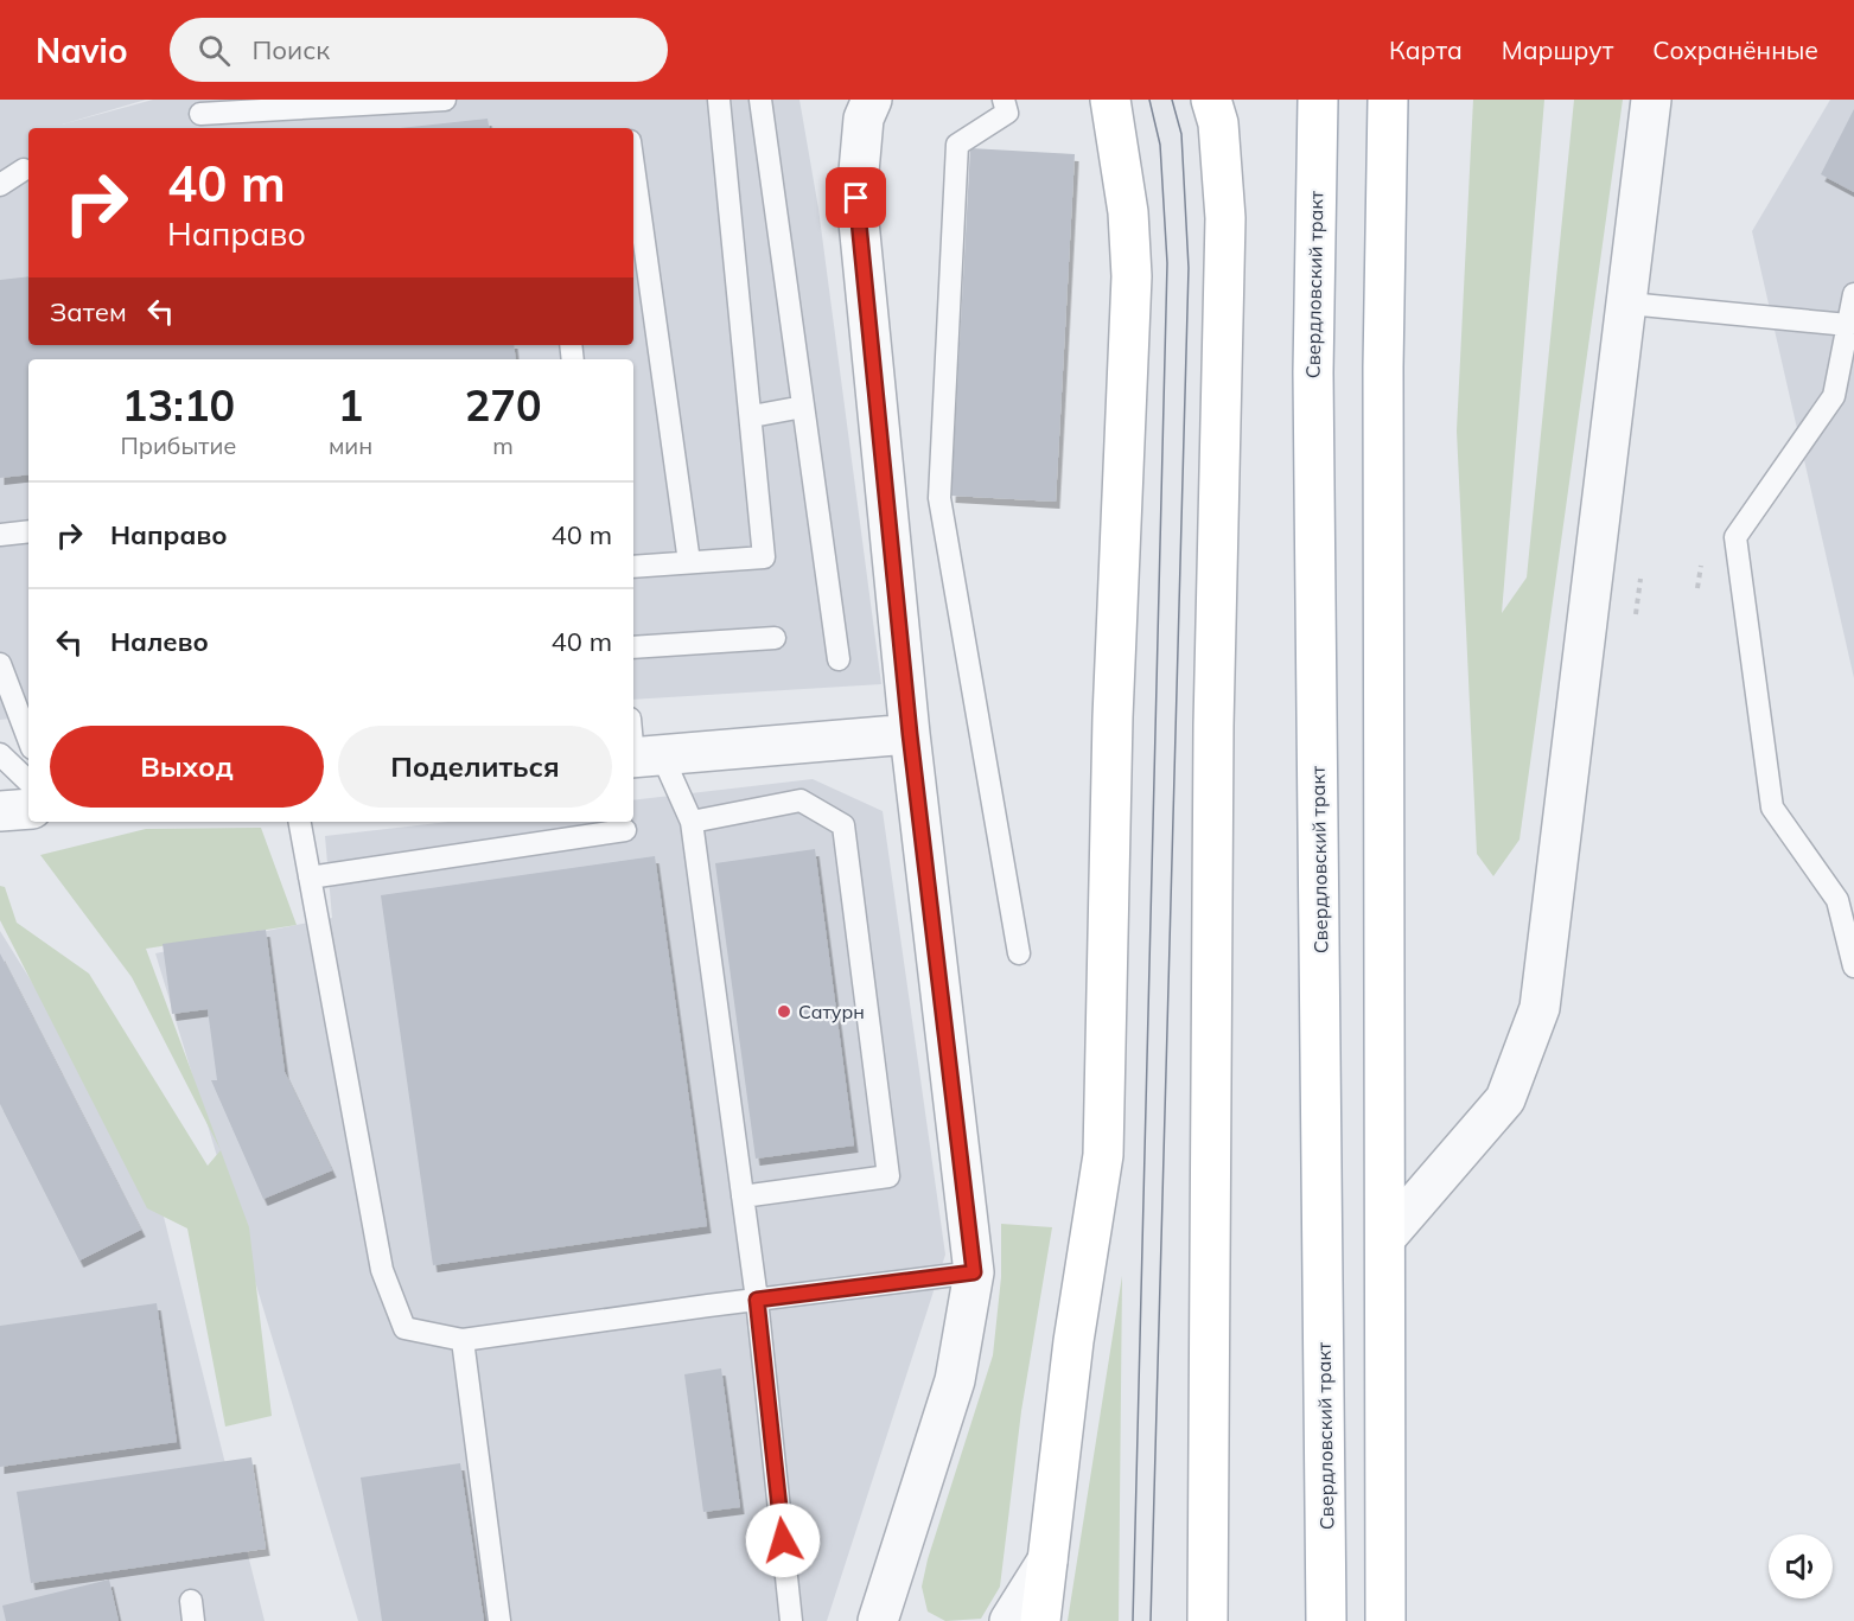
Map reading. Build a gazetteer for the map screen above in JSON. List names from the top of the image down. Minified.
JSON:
{"streets":{"main road":["Свердловский тракт"]},"places":["Сатурн"],"page":{"header":"Navio","search":"Поиск","nav":["Карта","Маршрут","Сохранённые"],"turn":["40 m","Направо"],"then":"Затем","eta":["13:10","Прибытие","1","мин","270","m"],"list":[{"name":"Направо","value":"40 m"},{"name":"Налево","value":"40 m"}],"buttons":["Выход","Поделиться"]}}
